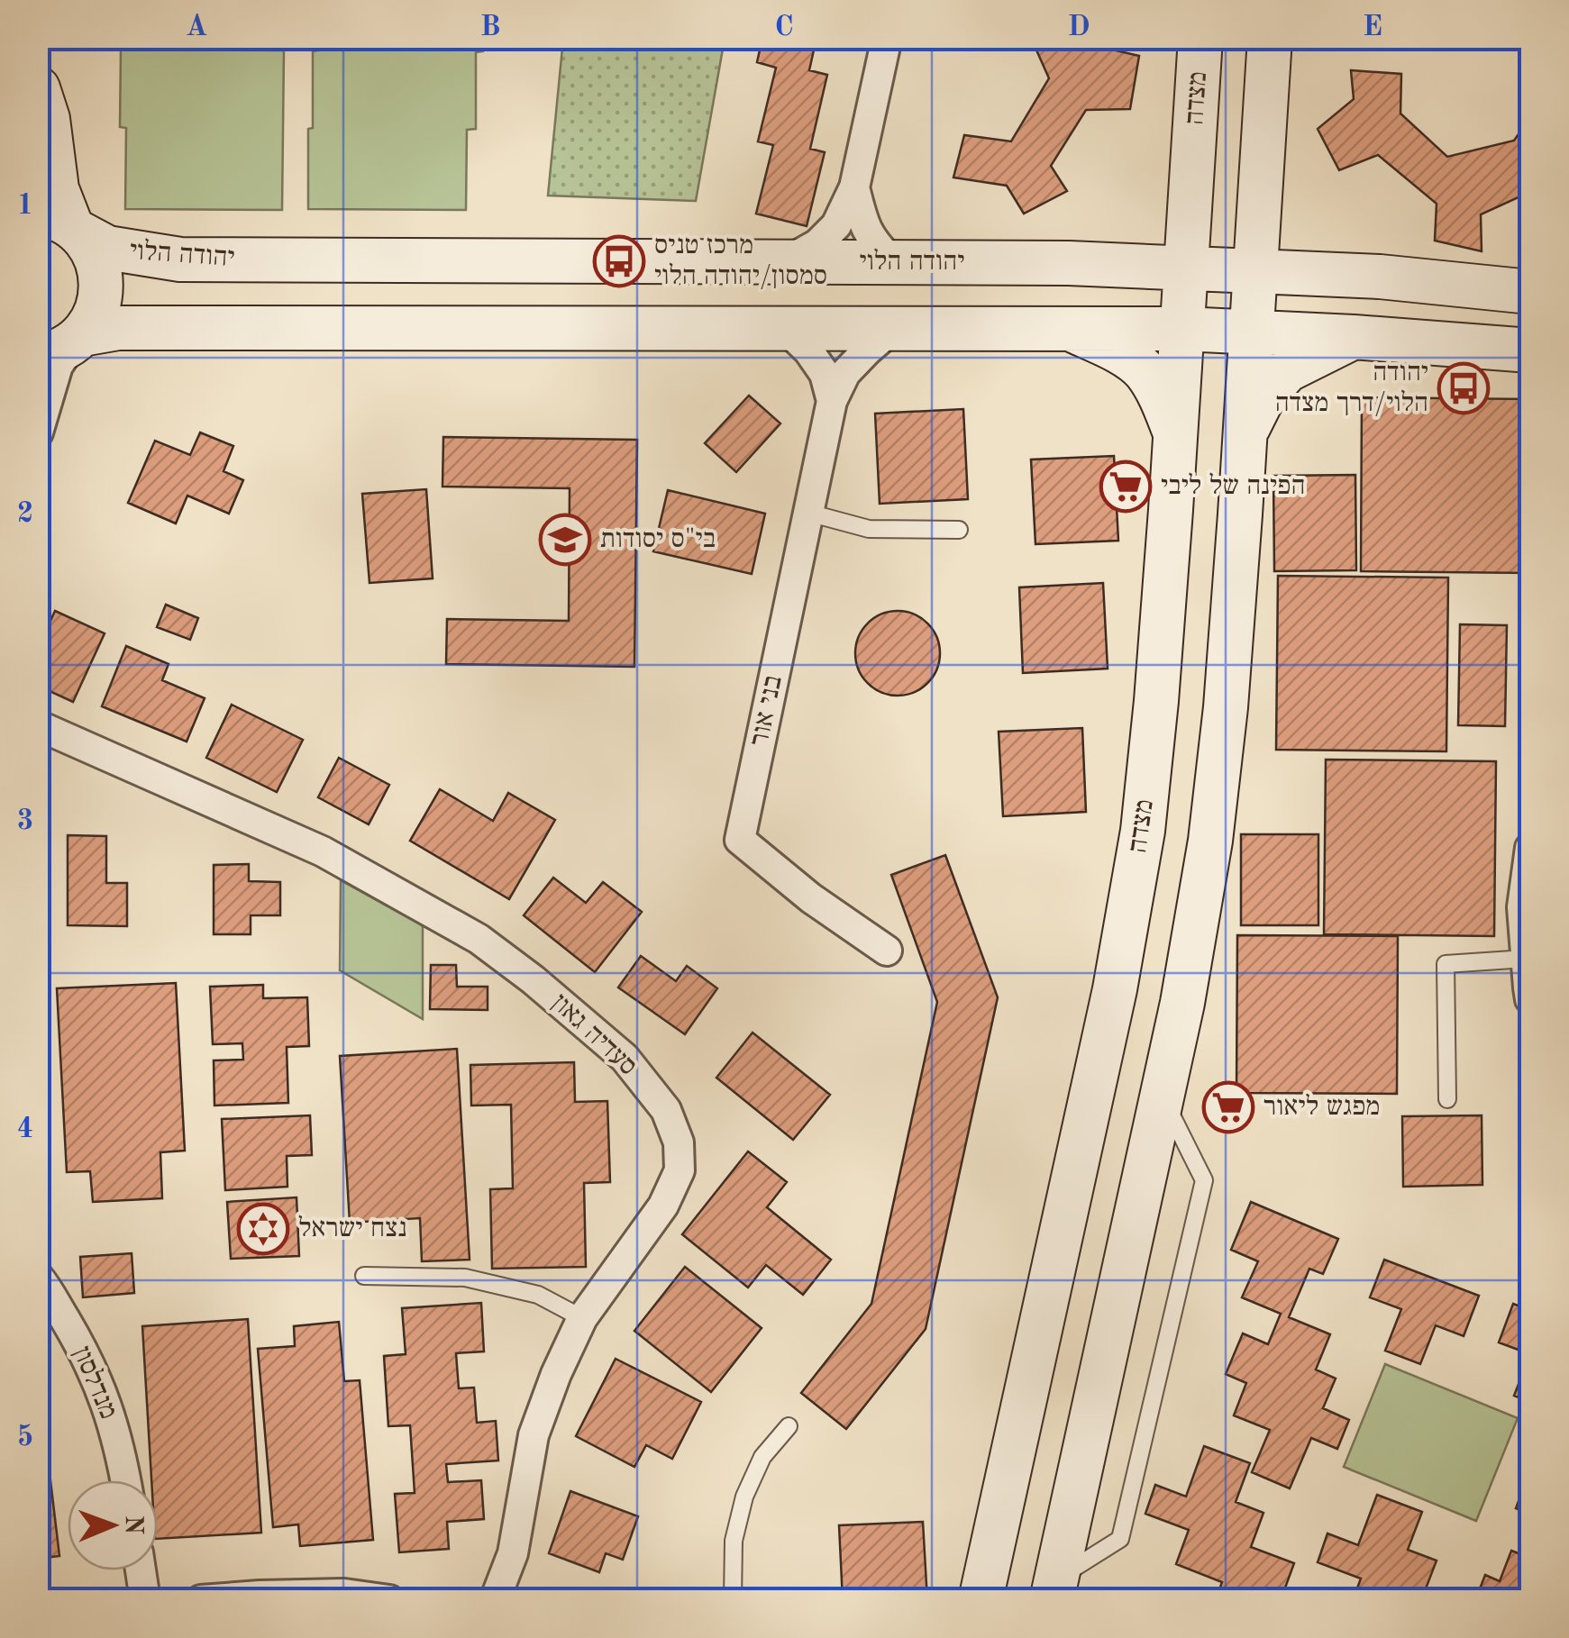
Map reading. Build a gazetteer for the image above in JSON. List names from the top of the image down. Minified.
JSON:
{"streets":{"main road":["מצדה","יהודה הלוי"],"street":["בני אור","סעדיה גאון","מנדלסון"]},"crossings":[["מצדה","יהודה הלוי"]],"places":{"bus stop":["מרכז טניס סמסון/יהודה הלוי","יהודה הלוי/דרך מצדה"],"supermarket":["הפינה של ליבי","מפגש ליאור"],"school or university":["בי\"ס יסודות"],"synagogue":["נצח ישראל"]},"north":"right","grid":{"columns":["A","B","C","D","E"],"rows":["1","2","3","4","5"]}}
